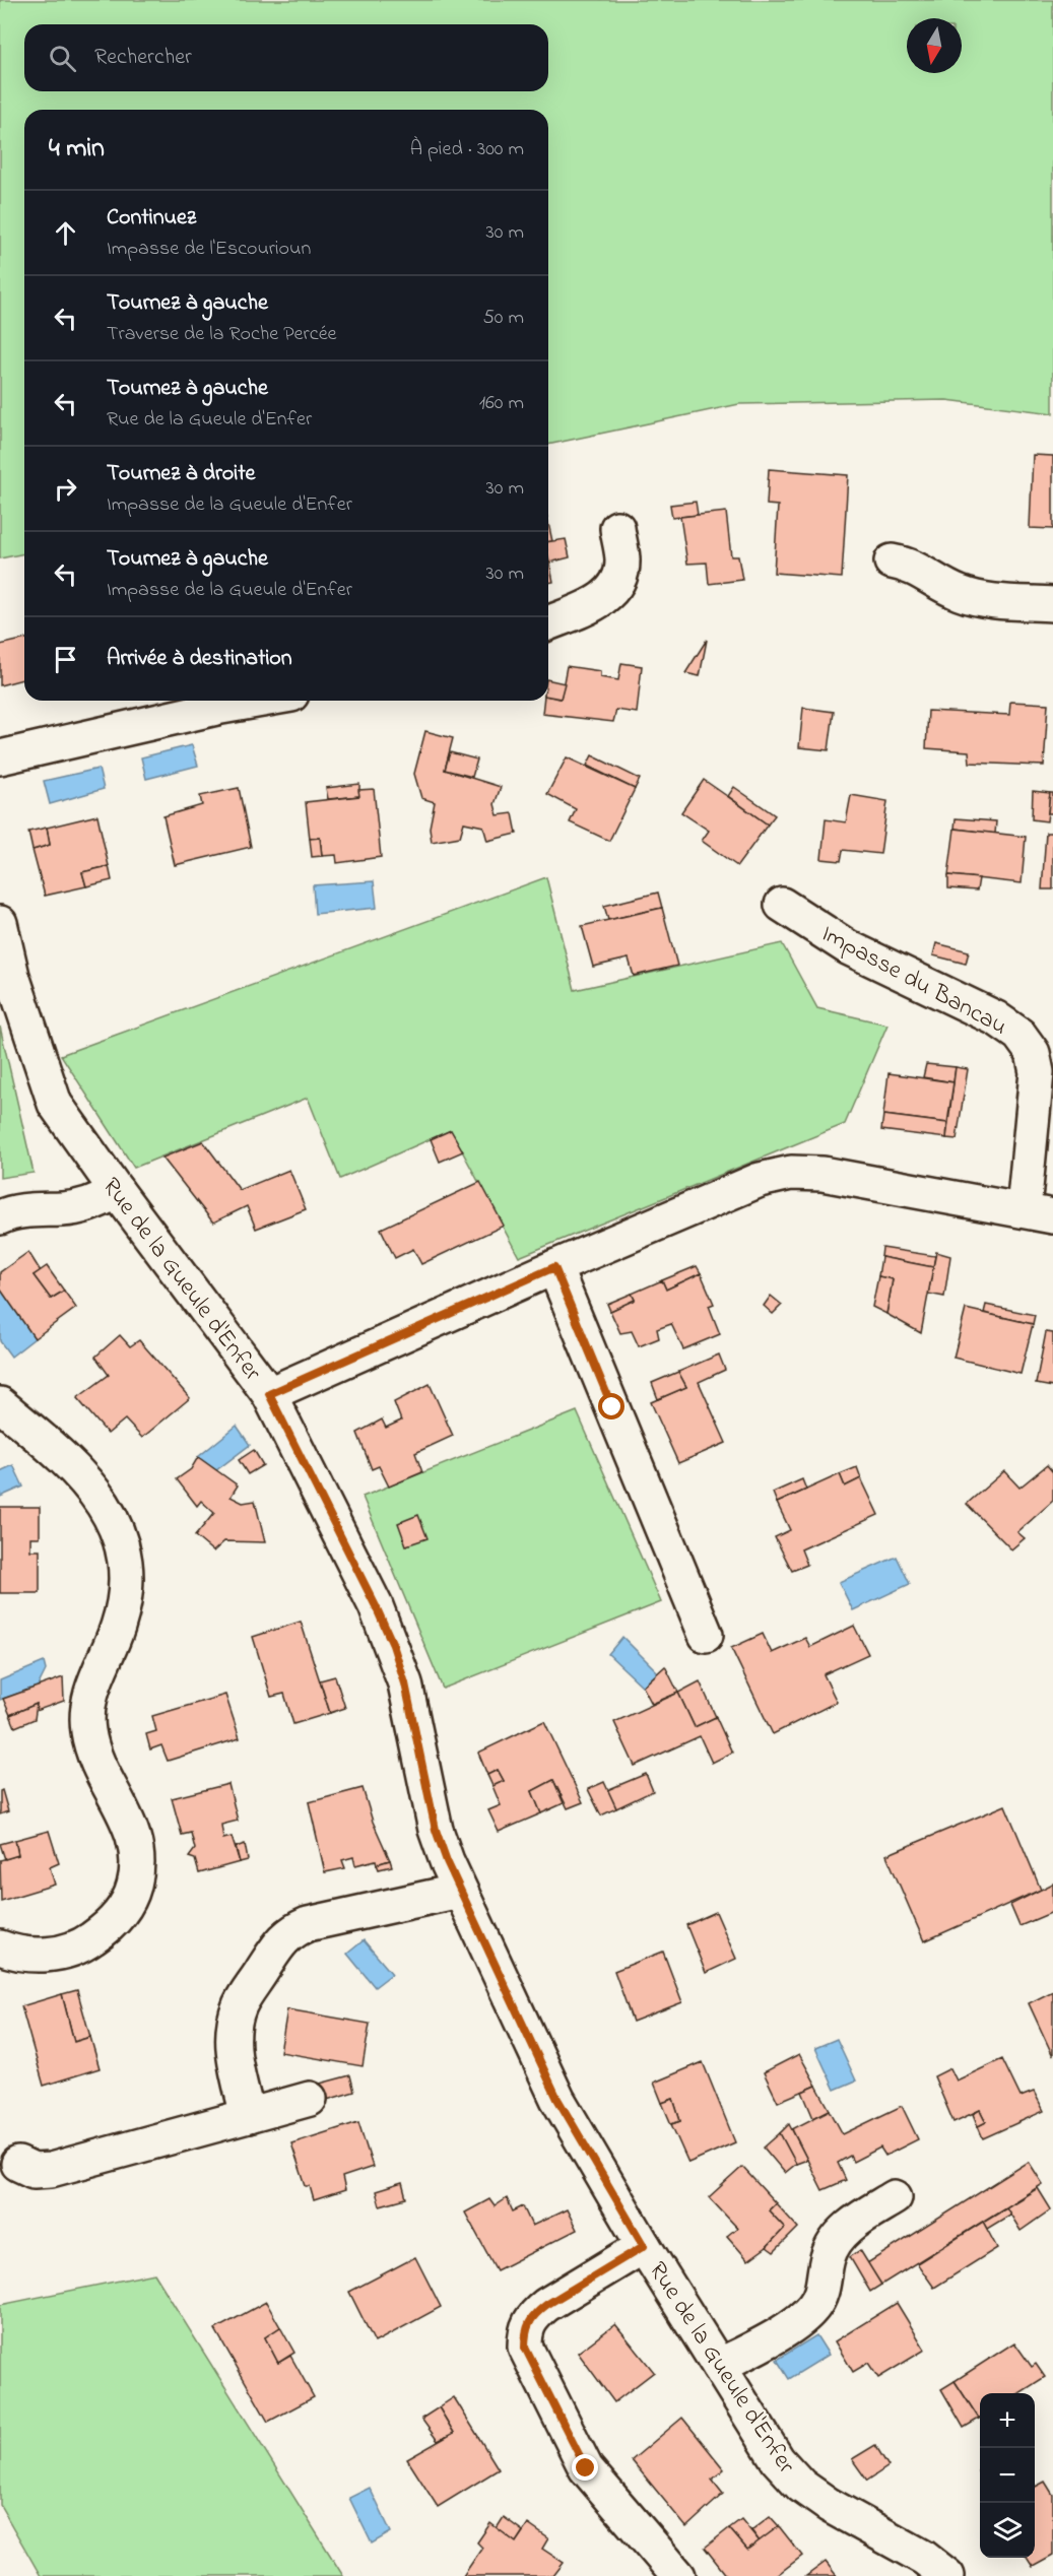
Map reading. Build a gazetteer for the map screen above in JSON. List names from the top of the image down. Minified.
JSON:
{"streets":{"street":["Impasse du Bancau","Rue de la Gueule d'Enfer"]},"north":"bottom","page":{"search":"Rechercher","heading":["4 min","À pied · 300 m"],"list":[["Continuez","Impasse de l'Escourioun","30 m"],["Tournez à gauche","Traverse de la Roche Percée","50 m"],["Tournez à gauche","Rue de la Gueule d'Enfer","160 m"],["Tournez à droite","Impasse de la Gueule d'Enfer","30 m"],["Tournez à gauche","Impasse de la Gueule d'Enfer","30 m"],"Arrivée à destination"],"map_buttons":["+","−"]}}
